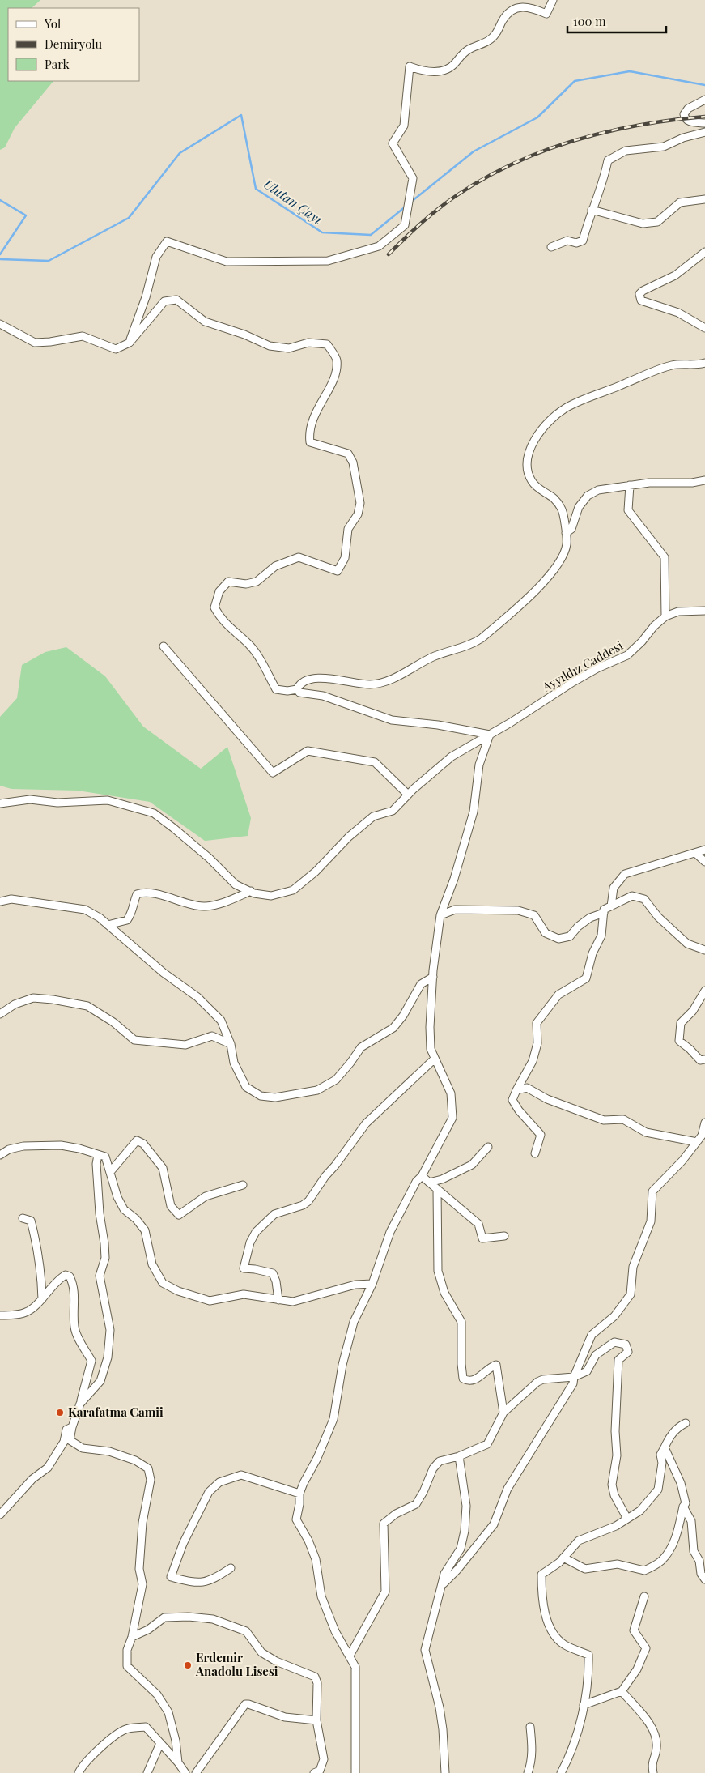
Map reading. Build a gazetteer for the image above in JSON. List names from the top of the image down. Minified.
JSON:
{"streets":{"street":["Ayyıldız Caddesi"]},"water":["Ulutan Çayı"],"places":["Karafatma Camii","Erdemir Anadolu Lisesi"],"legend":["Yol","Demiryolu","Park"],"scale_bar":"100 m"}
